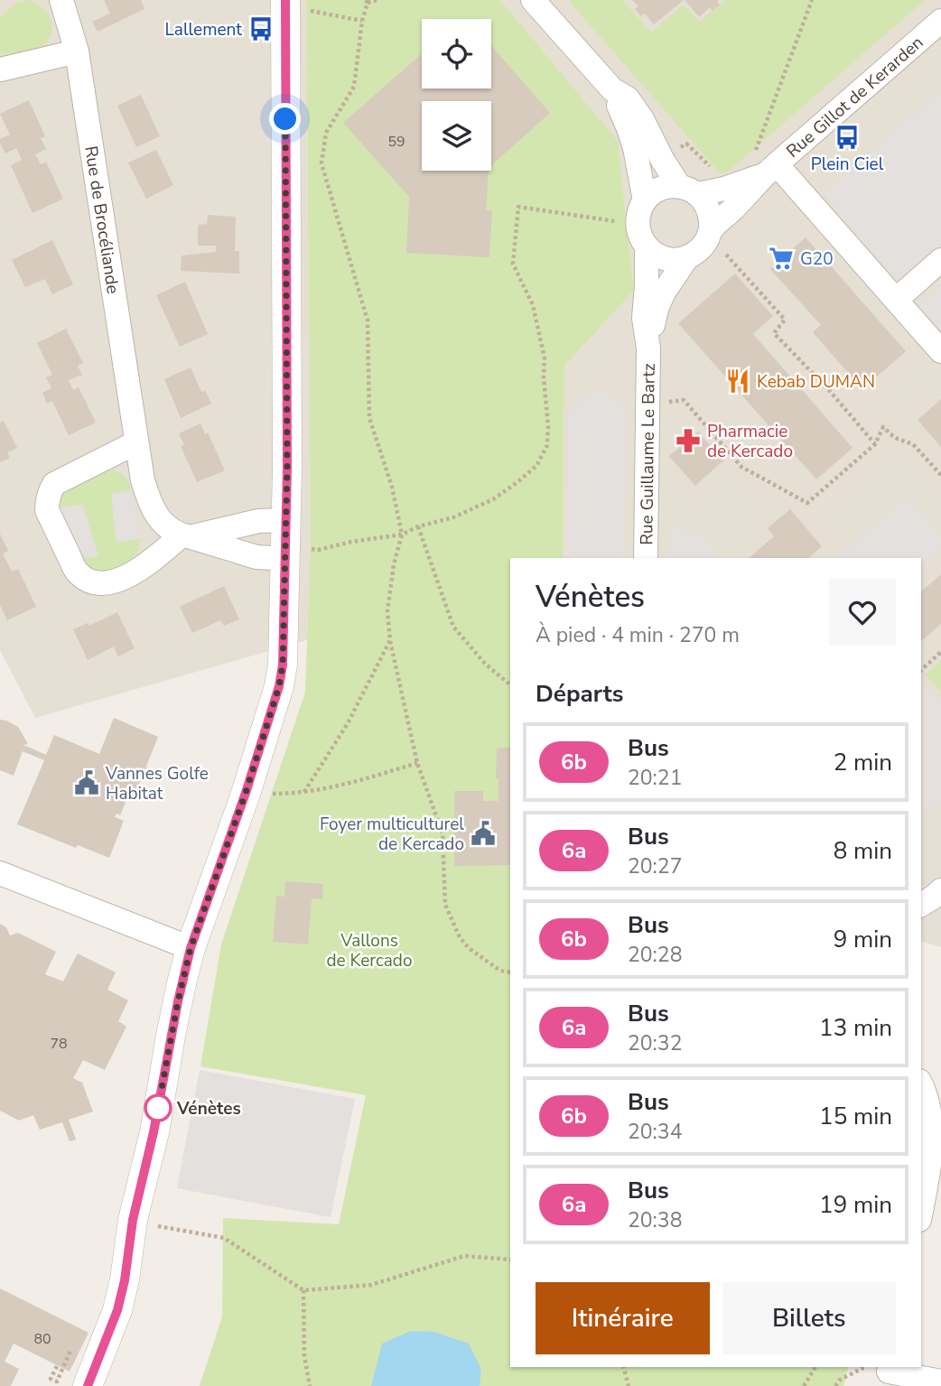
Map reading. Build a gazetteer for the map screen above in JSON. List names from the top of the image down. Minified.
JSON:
{"streets":{"street":["Rue Gillot de Kerarden","Rue de Brocéliande","Rue Guillaume Le Bartz"]},"crossings":[["Rue Gillot de Kerarden","Rue Guillaume Le Bartz"]],"parks":["Vallons de Kercado"],"places":{"bus stop":["Lallement","Plein Ciel"],"supermarket":["G20"],"restaurant":["Kebab DUMAN"],"pharmacy":["Pharmacie de Kercado"],"public building":["Vannes Golfe Habitat","Foyer multiculturel de Kercado"],"other":["Vénètes"]},"lines":["bus line 6b"],"house_numbers":["59","78","80"],"page":{"heading":[["Vénètes","À pied · 4 min · 270 m"],"Départs"],"list":[{"mark":"6b","name":"Bus","note":"20:21","value":"2 min"},{"mark":"6a","name":"Bus","note":"20:27","value":"8 min"},{"mark":"6b","name":"Bus","note":"20:28","value":"9 min"},{"mark":"6a","name":"Bus","note":"20:32","value":"13 min"},{"mark":"6b","name":"Bus","note":"20:34","value":"15 min"},{"mark":"6a","name":"Bus","note":"20:38","value":"19 min"}],"buttons":["Itinéraire","Billets"]}}
